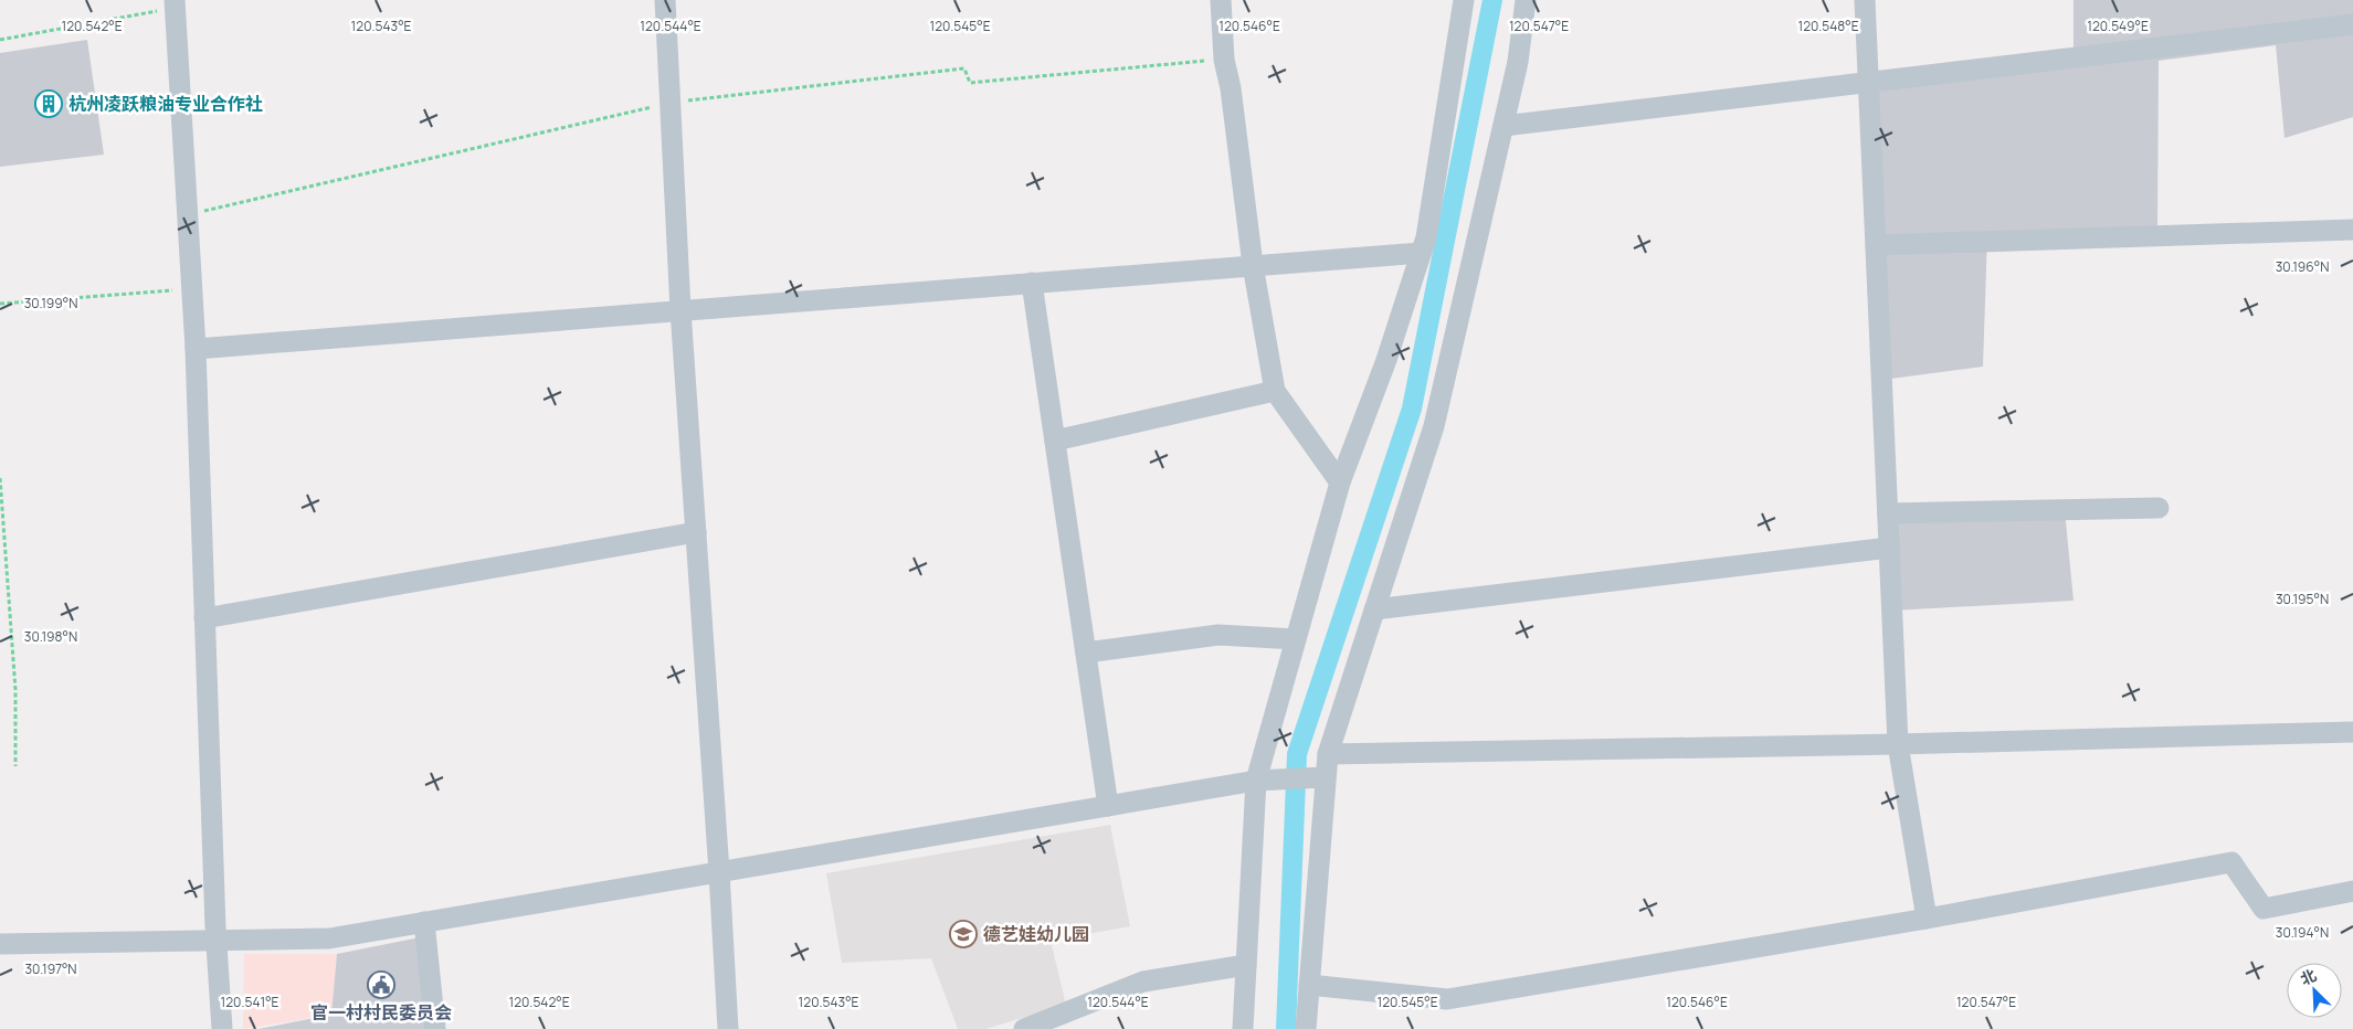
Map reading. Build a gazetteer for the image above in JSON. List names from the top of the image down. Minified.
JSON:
{"places":{"building":["杭州凌跃粮油专业合作社"],"school or university":["德艺娃幼儿园"],"public building":["官一村村民委员会"]},"north":"top left","coordinates":["120.542°E","120.543°E","120.544°E","120.545°E","120.546°E","120.548°E","120.547°E","120.549°E","30.196°N","30.199°N","30.195°N","30.198°N","30.194°N","30.197°N","120.541°E"]}
